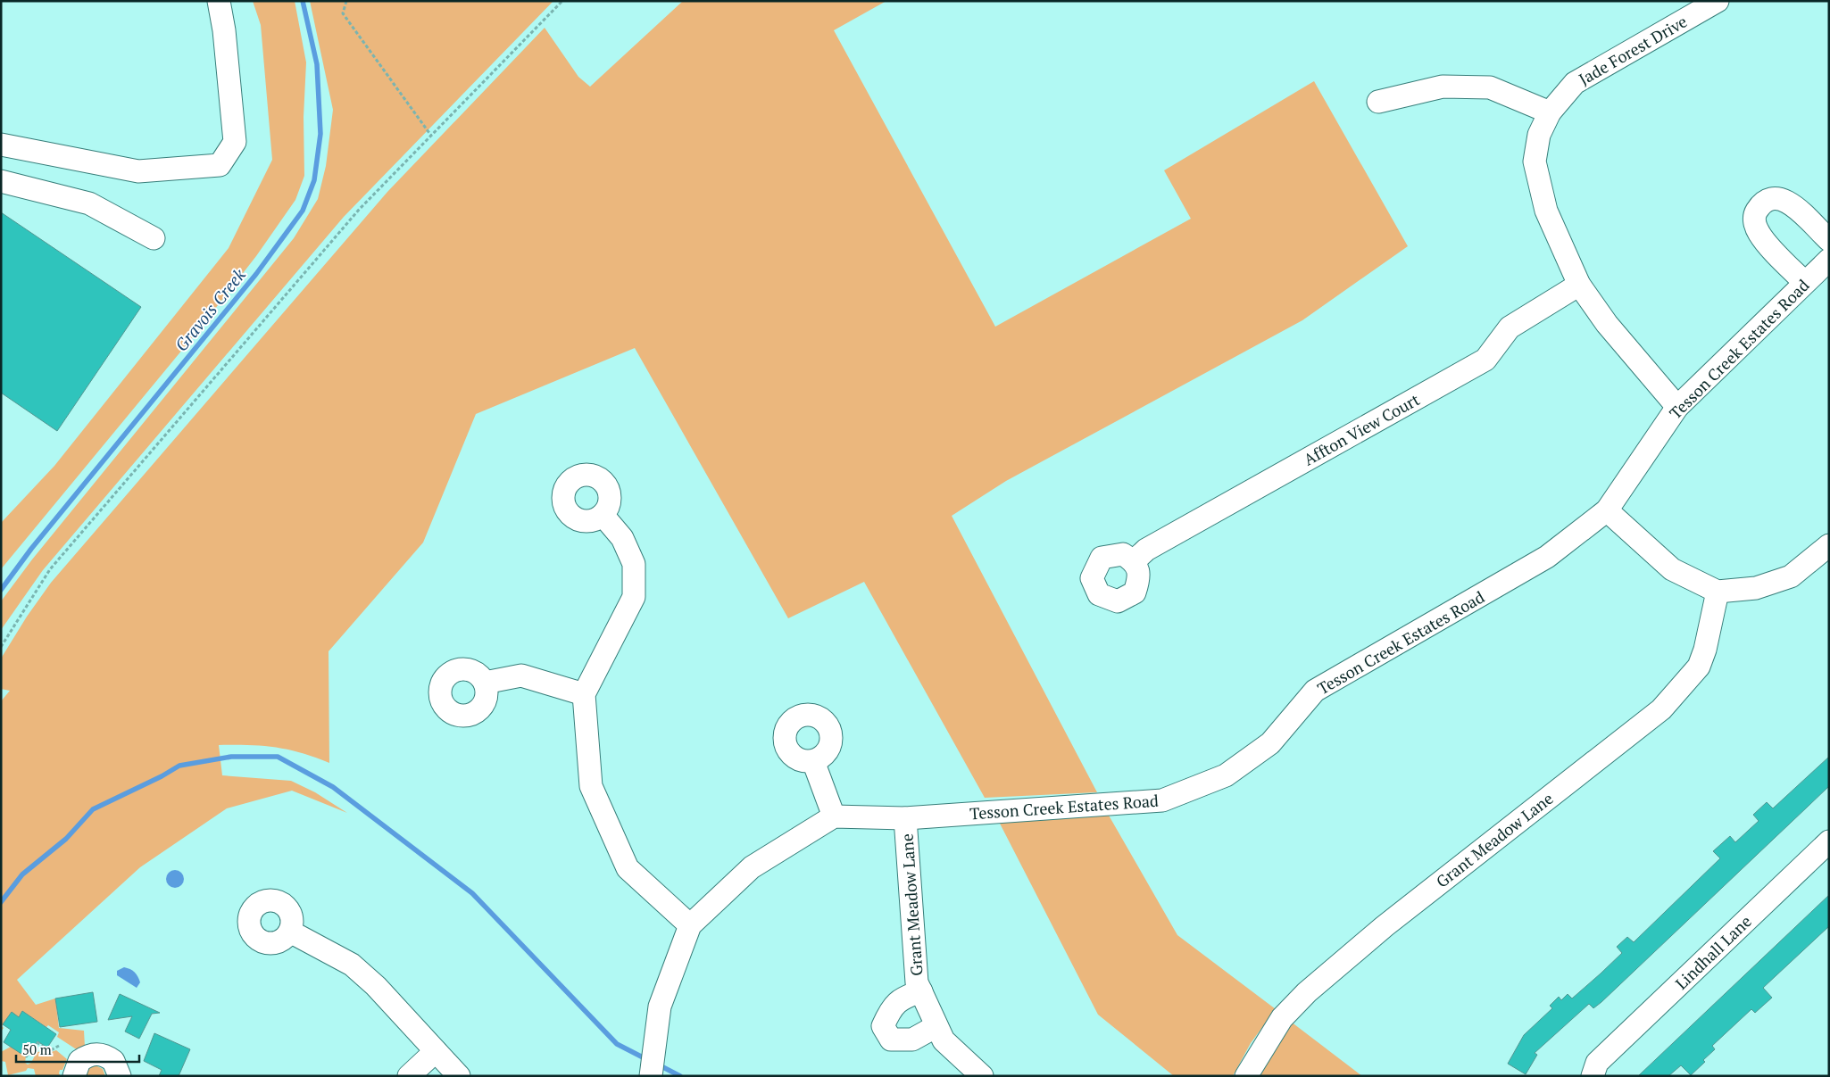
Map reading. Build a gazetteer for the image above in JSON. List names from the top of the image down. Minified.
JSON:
{"streets":{"street":["Jade Forest Drive","Tesson Creek Estates Road","Affton View Court","Grant Meadow Lane","Lindhall Lane"]},"crossings":[["Jade Forest Drive","Tesson Creek Estates Road"],["Jade Forest Drive","Affton View Court"],["Tesson Creek Estates Road","Grant Meadow Lane"]],"water":["Gravois Creek"],"scale_bar":"50 m"}
